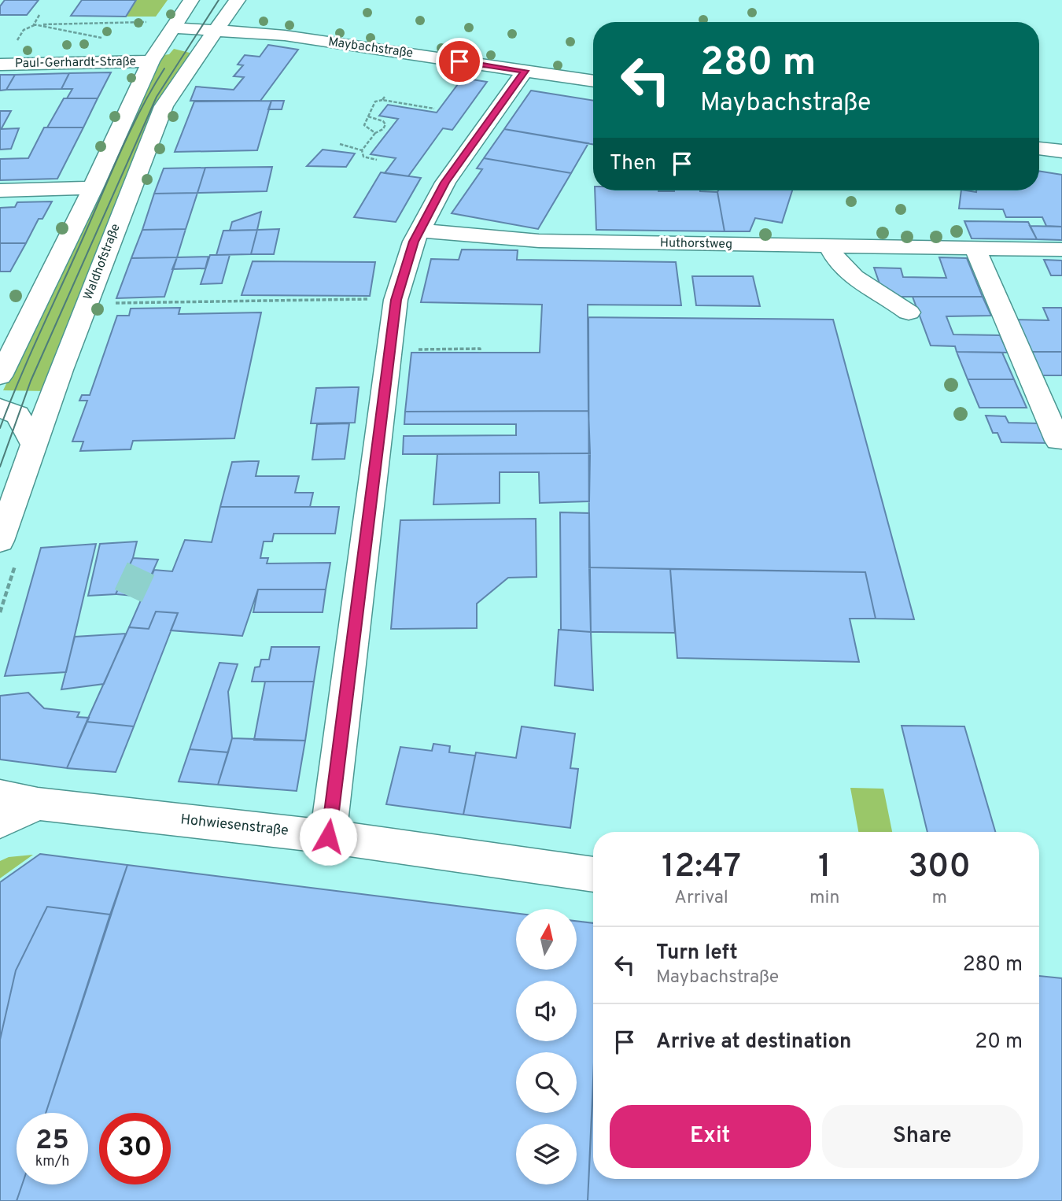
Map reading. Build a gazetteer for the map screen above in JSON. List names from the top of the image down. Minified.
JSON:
{"streets":{"street":["Maybachstraße","Paul-Gerhardt-Straße","Huthorstweg","Waldhofstraße","Hohwiesenstraße"]},"crossings":[["Maybachstraße","Waldhofstraße"]],"north":"top","page":{"turn":["280 m","Maybachstraße"],"then":"Then","eta":["12:47","Arrival","1","min","300","m"],"list":[{"name":"Turn left","note":"Maybachstraße","value":"280 m"},{"name":"Arrive at destination","value":"20 m"}],"buttons":["Exit","Share"],"speed":"25 km/h","limit":"30"}}
